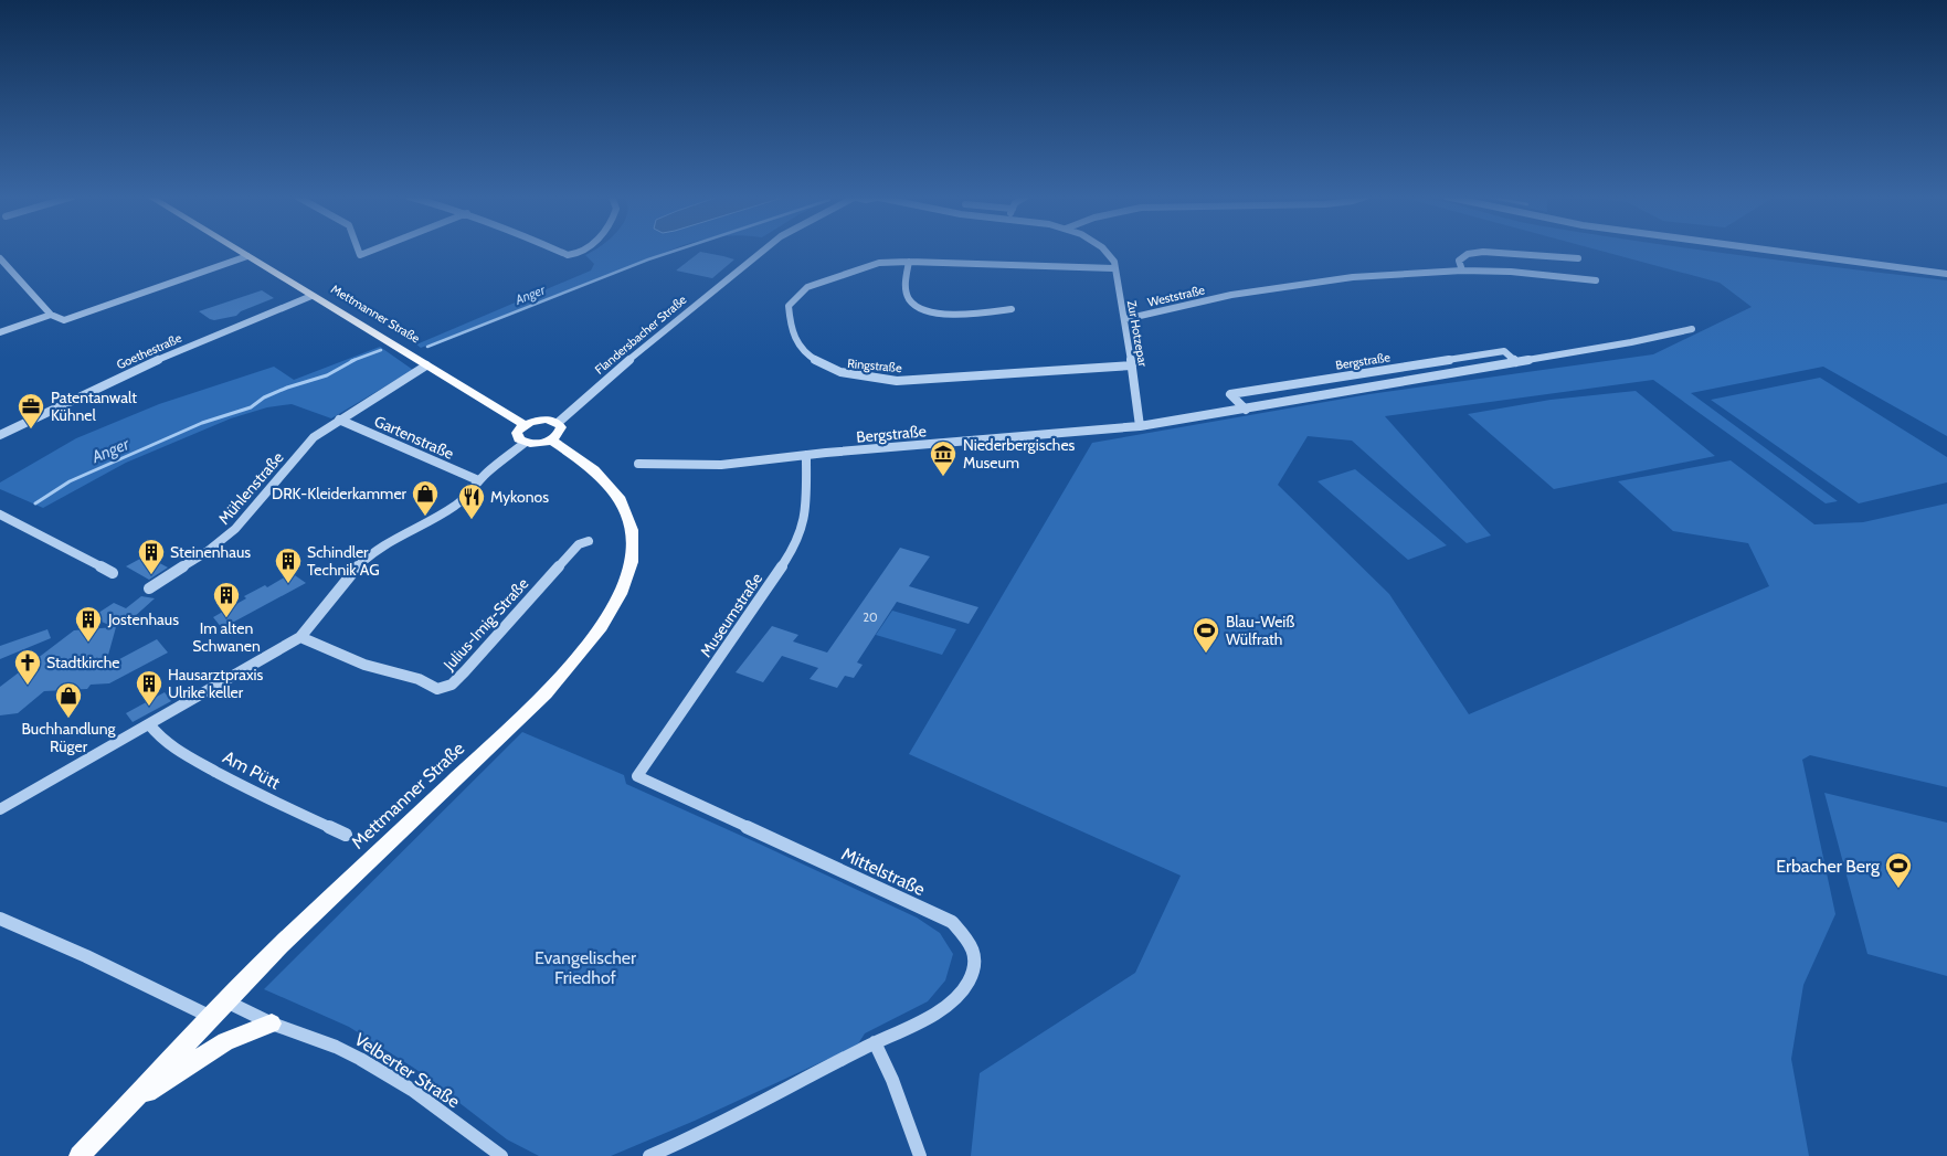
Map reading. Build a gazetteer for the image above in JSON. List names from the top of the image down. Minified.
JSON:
{"streets":{"main road":["Mettmanner Straße"],"street":["Weststraße","Zur Hotzepar","Flandersbacher Straße","Goethestraße","Bergstraße","Ringstraße","Gartenstraße","Mühlenstraße","Museumstraße","Julius-Imig-Straße","Am Pütt","Mittelstraße","Velberter Straße"]},"crossings":[["Weststraße","Zur Hotzepar"],["Mettmanner Straße","Goethestraße"],["Mettmanner Straße","Mühlenstraße"],["Mettmanner Straße","Velberter Straße"],["Zur Hotzepar","Bergstraße"],["Zur Hotzepar","Ringstraße"],["Bergstraße","Museumstraße"],["Gartenstraße","Mühlenstraße"],["Museumstraße","Mittelstraße"]],"water":["Anger"],"parks":["Evangelischer Friedhof"],"places":{"office":["Patentanwalt Kühnel"],"museum":["Niederbergisches Museum"],"shop":["DRK-Kleiderkammer","Buchhandlung Rüger"],"restaurant":["Mykonos"],"building":["Steinenhaus","Schindler Technik AG","Im alten Schwanen","Jostenhaus","Hausarztpraxis Ulrike keller"],"sports":["Blau-Weiß Wülfrath","Erbacher Berg"],"church":["Stadtkirche"]},"house_numbers":["20"]}
